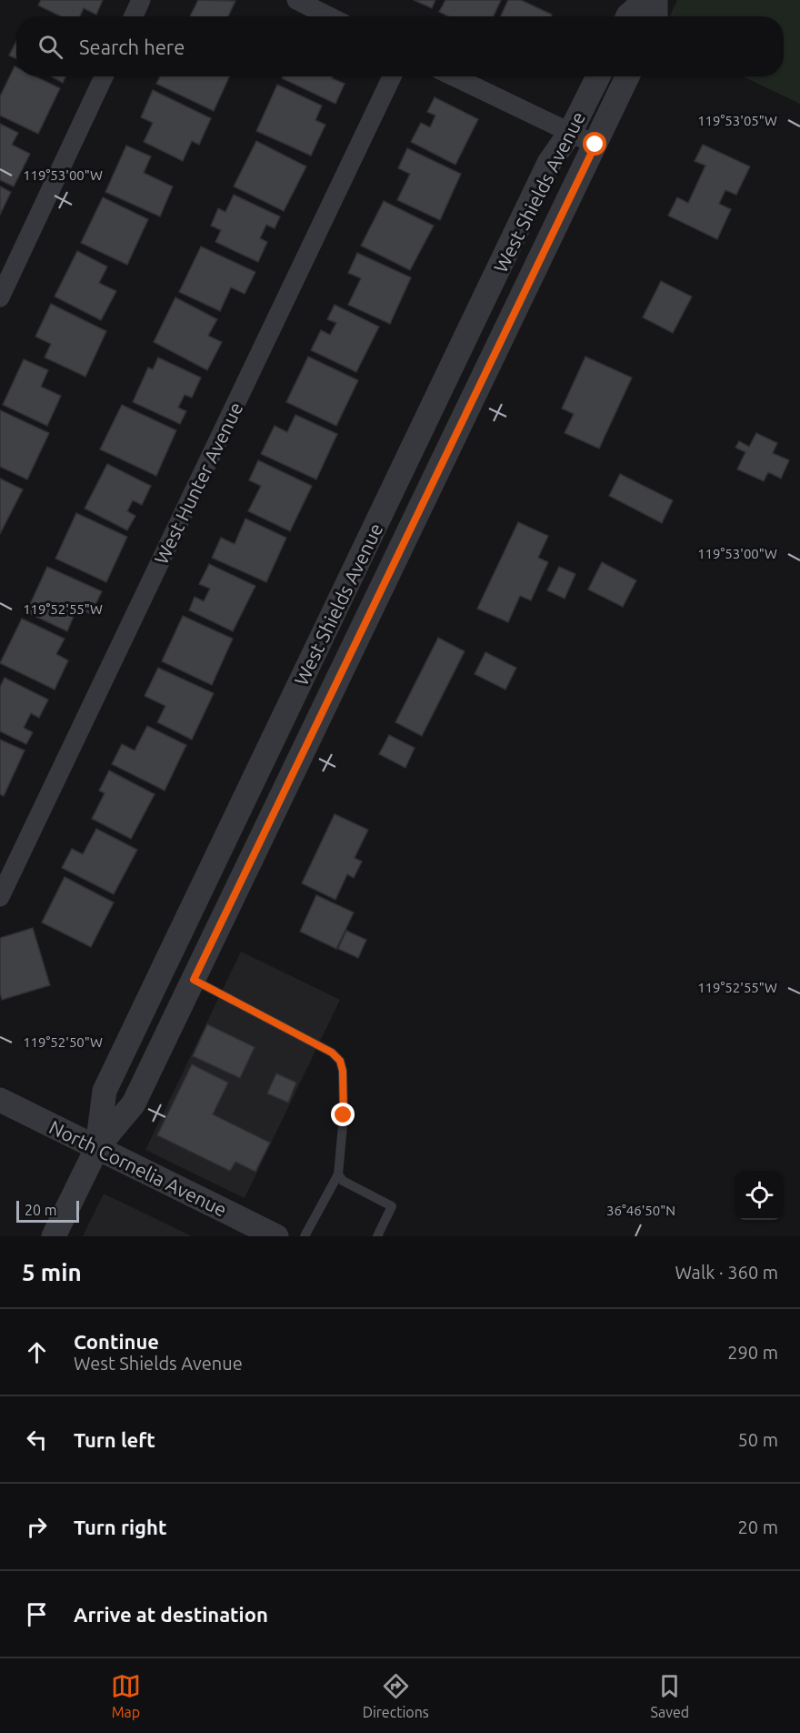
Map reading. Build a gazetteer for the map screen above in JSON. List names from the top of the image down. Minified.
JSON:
{"streets":{"street":["West Shields Avenue","West Hunter Avenue","North Cornelia Avenue"]},"crossings":[["West Shields Avenue","North Cornelia Avenue"]],"scale_bar":"20 m","page":{"search":"Search here","scale":"20 m","heading":["5 min","Walk · 360 m"],"list":[["Continue","West Shields Avenue","290 m"],["Turn left","50 m"],["Turn right","20 m"],"Arrive at destination"],"nav":["Map","Directions","Saved"]},"coordinates":["119°53'05\"W","119°53'00\"W","119°52'55\"W","119°52'50\"W","36°46'50\"N"]}
